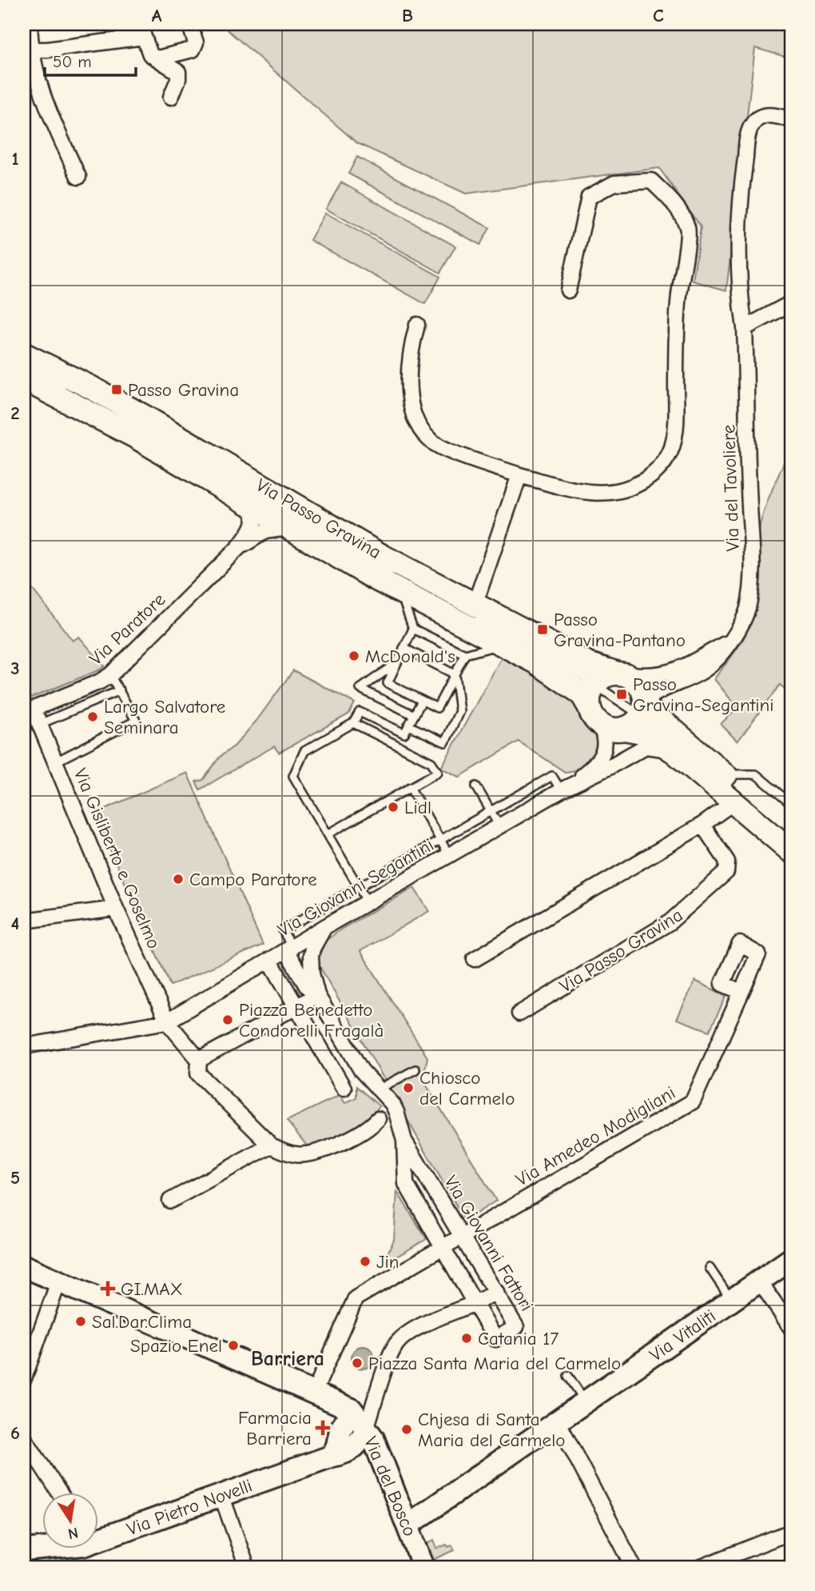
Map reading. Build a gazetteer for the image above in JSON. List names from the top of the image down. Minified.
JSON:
{"streets":{"main road":["Via Passo Gravina","Via Vitaliti","Via del Bosco","Via Pietro Novelli"],"street":["Via del Tavoliere","Via Paratore","Via Gisliberto e Goselmo","Via Giovanni Segantini","Via Amedeo Modigliani","Via Giovanni Fattori"]},"crossings":[["Via Passo Gravina","Via Paratore"],["Via Passo Gravina","Via Giovanni Segantini"],["Via Paratore","Via Gisliberto e Goselmo"],["Via Gisliberto e Goselmo","Via Giovanni Segantini"],["Via Giovanni Segantini","Via Giovanni Fattori"],["Via Amedeo Modigliani","Via Giovanni Fattori"],["Via Vitaliti","Via del Bosco"],["Via del Bosco","Via Pietro Novelli"]],"districts":["Barriera"],"places":{"transit":["Passo Gravina","Passo Gravina-Pantano","Passo Gravina-Segantini"],"other":["McDonald's","Largo Salvatore Seminara","Lidl","Campo Paratore","Piazza Benedetto Condorelli Fragalà","Chiosco del Carmelo","Jin","Sal.Dar.Clima","Catania 17","Spazio Enel","Piazza Santa Maria del Carmelo","Chjesa di Santa Maria del Carmelo"],"health":["GI.MAX","Farmacia Barriera"]},"scale_bar":"50 m","north":"bottom","grid":{"columns":["A","B","C"],"rows":["1","2","3","4","5","6"]}}
